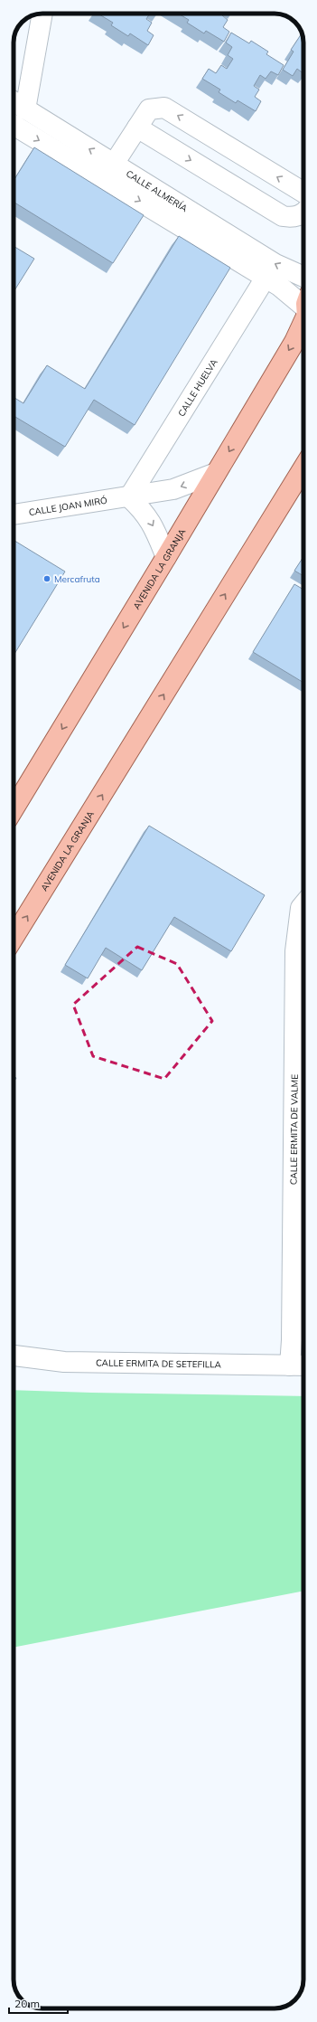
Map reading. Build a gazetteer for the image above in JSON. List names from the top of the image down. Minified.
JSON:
{"streets":{"main road":["AVENIDA LA GRANJA"],"street":["CALLE ALMERÍA","CALLE HUELVA","CALLE JOAN MIRÓ","CALLE ERMITA DE VALME","CALLE ERMITA DE SETEFILLA"]},"crossings":[["CALLE ALMERÍA","CALLE HUELVA"],["CALLE HUELVA","CALLE JOAN MIRÓ"],["CALLE JOAN MIRÓ","AVENIDA LA GRANJA"],["CALLE ERMITA DE VALME","CALLE ERMITA DE SETEFILLA"]],"one_way":["CALLE JOAN MIRÓ"],"places":["Mercafruta"],"scale_bar":"20 m"}
